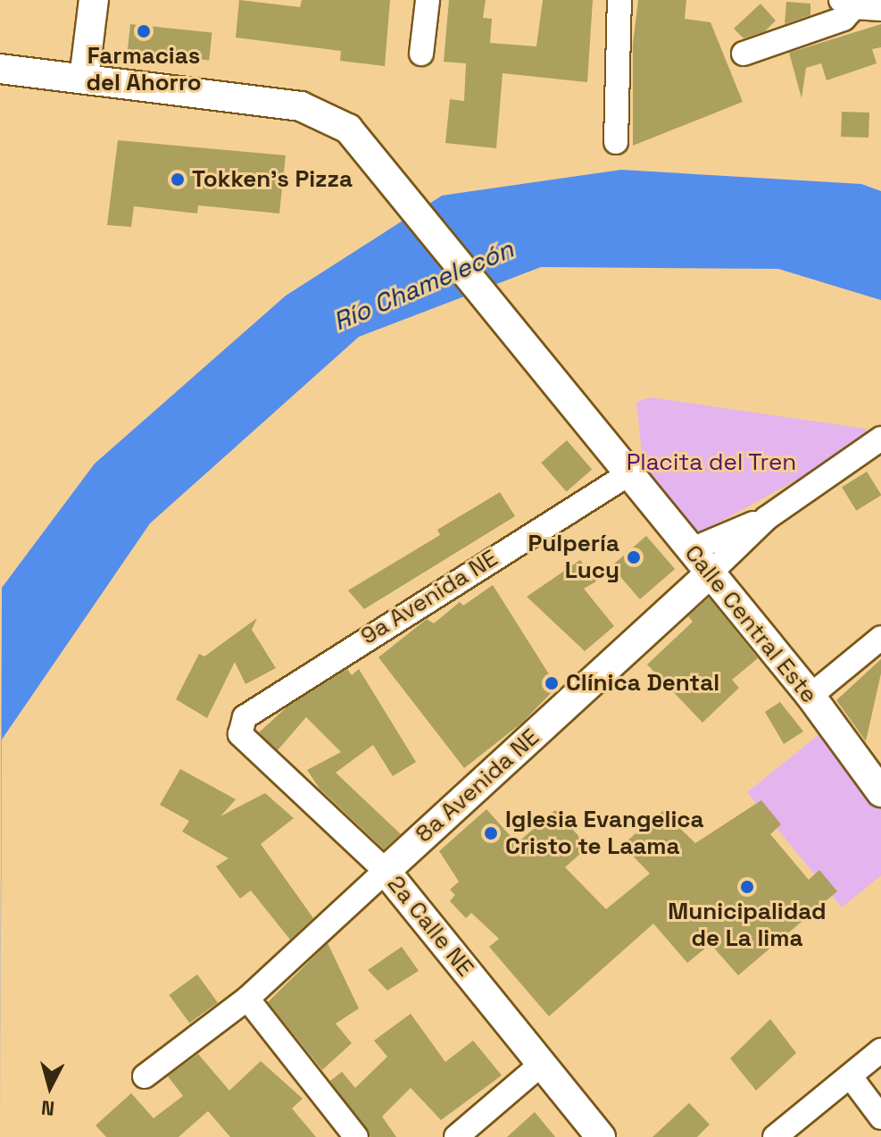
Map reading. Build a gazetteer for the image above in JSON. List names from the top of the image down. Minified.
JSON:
{"streets":{"street":["9a Avenida NE","Calle Central Este","8a Avenida NE","2a Calle NE"]},"crossings":[["9a Avenida NE","Calle Central Este"],["9a Avenida NE","2a Calle NE"],["Calle Central Este","8a Avenida NE"],["8a Avenida NE","2a Calle NE"]],"water":["Río Chamelecón"],"parks":["Placita del Tren"],"places":["Farmacias del Ahorro","Tokken's Pizza","Pulpería Lucy","Clínica Dental","Iglesia Evangelica Cristo te Laama","Municipalidad de La lima"],"north":"bottom"}
